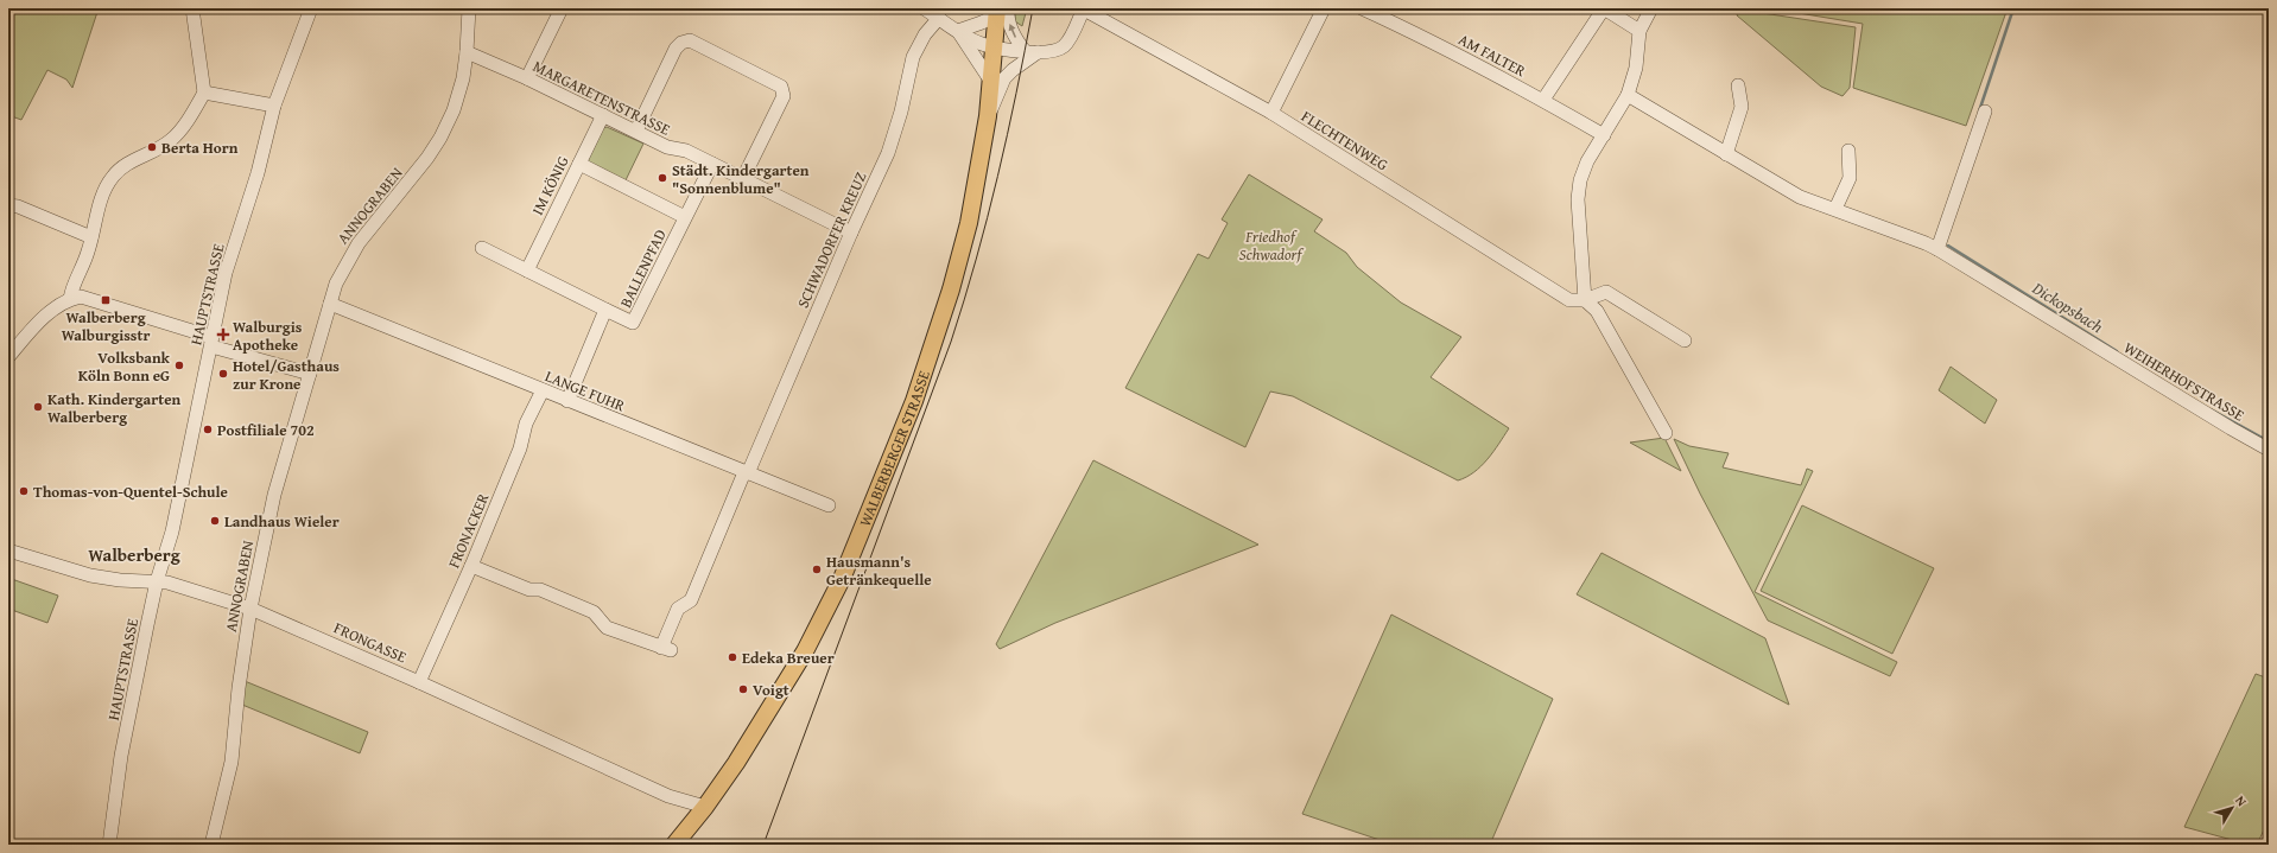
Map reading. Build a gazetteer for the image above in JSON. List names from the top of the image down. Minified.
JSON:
{"streets":{"main road":["WALBERBERGER STRASSE"],"street":["AM FALTER","MARGARETENSTRASSE","FLECHTENWEG","IM KÖNIG","ANNOGRABEN","SCHWADORFER KREUZ","BALLENPFAD","HAUPTSTRASSE","WEIHERHOFSTRASSE","LANGE FUHR","FRONACKER","FRONGASSE"]},"crossings":[["MARGARETENSTRASSE","IM KÖNIG"],["MARGARETENSTRASSE","ANNOGRABEN"],["MARGARETENSTRASSE","SCHWADORFER KREUZ"],["MARGARETENSTRASSE","BALLENPFAD"],["ANNOGRABEN","LANGE FUHR"],["ANNOGRABEN","FRONGASSE"],["SCHWADORFER KREUZ","LANGE FUHR"],["SCHWADORFER KREUZ","FRONACKER"],["BALLENPFAD","LANGE FUHR"],["HAUPTSTRASSE","FRONGASSE"],["LANGE FUHR","FRONACKER"],["WALBERBERGER STRASSE","FRONGASSE"],["FRONACKER","FRONGASSE"]],"districts":["Walberberg"],"water":["Dickopsbach"],"parks":["Friedhof Schwadorf"],"places":{"other":["Berta Horn","Städt. Kindergarten \"Sonnenblume\"","Volksbank Köln Bonn eG","Hotel/Gasthaus zur Krone","Kath. Kindergarten Walberberg","Postfiliale 702","Thomas-von-Quentel-Schule","Landhaus Wieler","Hausmann's Getränkequelle","Edeka Breuer","Voigt"],"transit":["Walberberg Walburgisstr"],"health":["Walburgis Apotheke"]},"north":"top right"}
